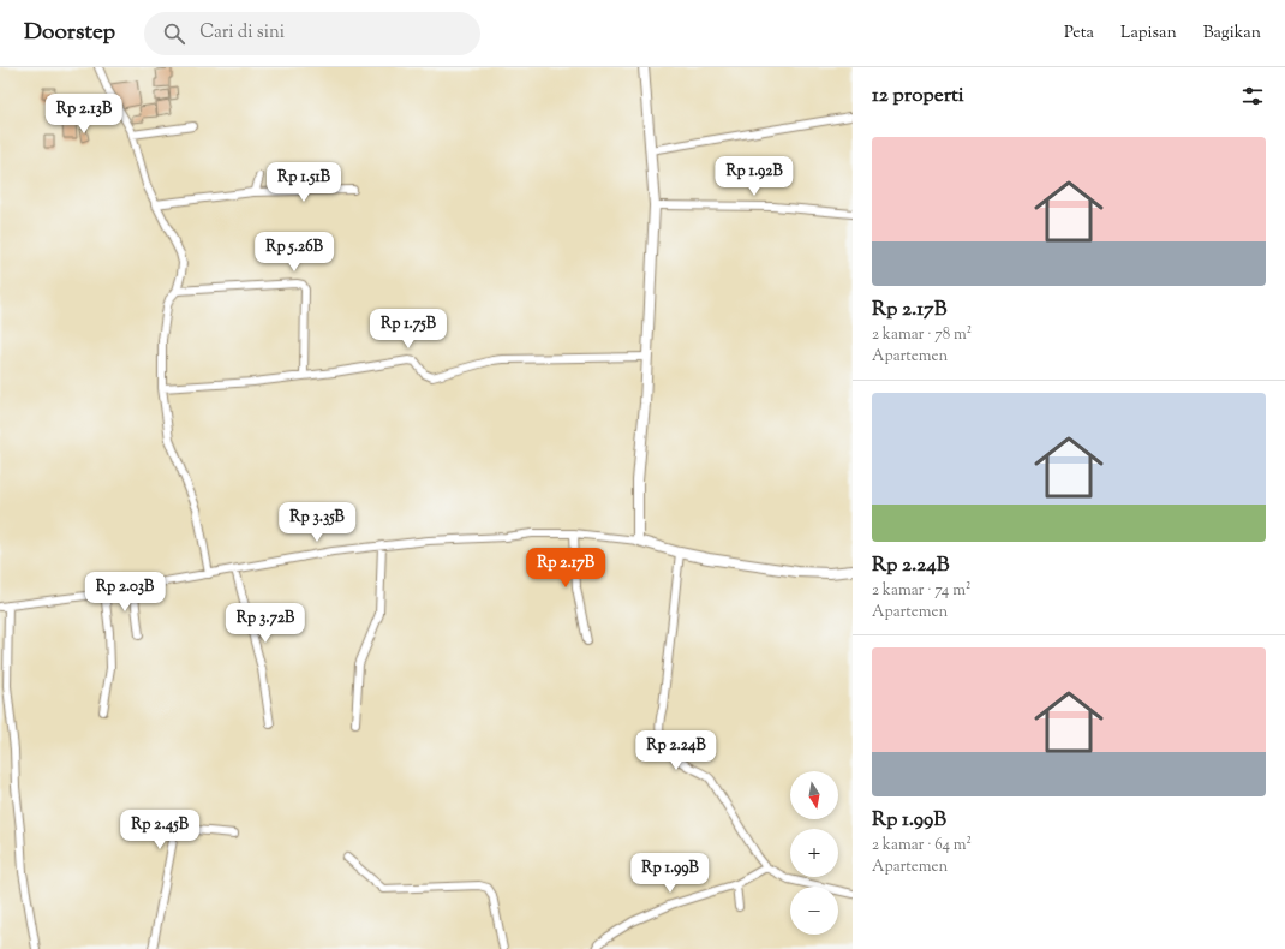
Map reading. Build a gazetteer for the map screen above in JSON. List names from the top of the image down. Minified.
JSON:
{"north":"bottom","page":{"header":"Doorstep","search":"Cari di sini","nav":["Peta","Lapisan","Bagikan"],"heading":"12 properti","price":["Rp 2.13B","Rp 1.92B","Rp 1.51B","Rp 5.26B","Rp 1.75B","Rp 3.35B","Rp 2.17B","Rp 2.03B","Rp 3.72B","Rp 2.24B","Rp 2.45B","Rp 1.99B"],"list":[{"name":"Rp 2.17B","note":"2 kamar · 78 m² · Apartemen"},{"name":"Rp 2.24B","note":"2 kamar · 74 m² · Apartemen"},{"name":"Rp 1.99B","note":"2 kamar · 64 m² · Apartemen"}],"map_buttons":["+","−"]}}
